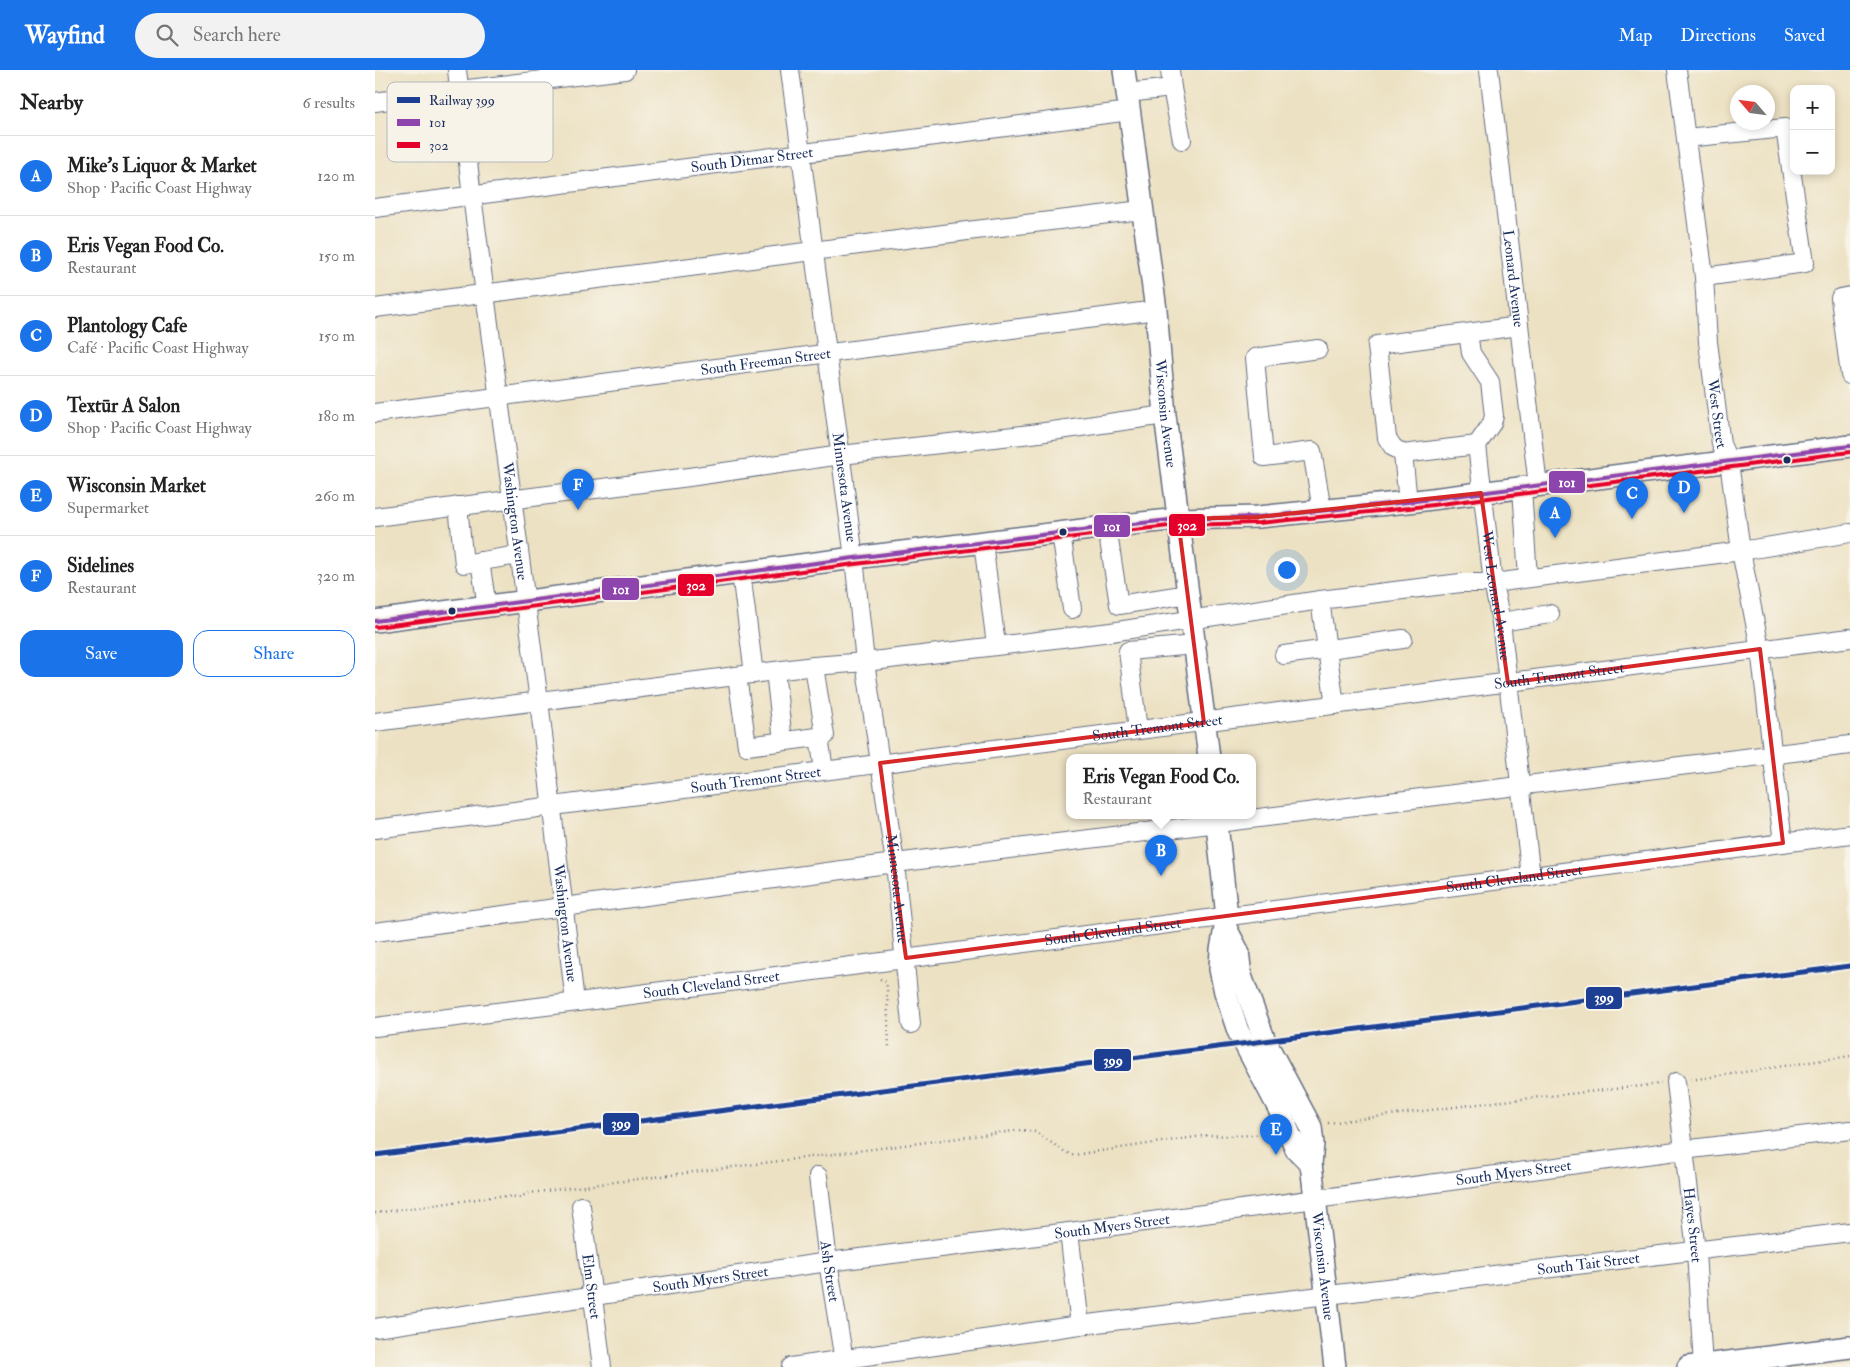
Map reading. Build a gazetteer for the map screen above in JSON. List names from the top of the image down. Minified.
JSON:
{"streets":{"main road":["Wisconsin Avenue"],"street":["South Ditmar Street","Leonard Avenue","South Freeman Street","West Street","Minnesota Avenue","Washington Avenue","West Leonard Avenue","South Tremont Street","South Cleveland Street","South Myers Street","Hayes Street","South Tait Street","Ash Street","Elm Street"]},"crossings":[["South Ditmar Street","Wisconsin Avenue"],["South Ditmar Street","Minnesota Avenue"],["South Ditmar Street","Washington Avenue"],["South Freeman Street","Wisconsin Avenue"],["South Freeman Street","Minnesota Avenue"],["South Freeman Street","Washington Avenue"],["West Street","South Tremont Street"],["West Street","South Cleveland Street"],["Wisconsin Avenue","South Tremont Street"],["Wisconsin Avenue","South Cleveland Street"],["Wisconsin Avenue","South Myers Street"],["Wisconsin Avenue","South Tait Street"],["Minnesota Avenue","South Tremont Street"],["Minnesota Avenue","South Cleveland Street"],["Washington Avenue","South Tremont Street"],["Washington Avenue","South Cleveland Street"],["West Leonard Avenue","South Tremont Street"],["West Leonard Avenue","South Cleveland Street"],["South Myers Street","Hayes Street"],["South Myers Street","Ash Street"],["South Myers Street","Elm Street"],["Hayes Street","South Tait Street"],["South Tait Street","Ash Street"]],"lines":["transit line 101","transit line 302","rail line 399"],"legend":["Railway 399","101","302"],"north":"top left","page":{"header":"Wayfind","search":"Search here","nav":["Map","Directions","Saved"],"heading":["Nearby","6 results"],"map_buttons":["+","−"],"list":[{"mark":"A","name":"Mike's Liquor & Market","note":"Shop · Pacific Coast Highway","value":"120 m"},{"mark":"B","name":"Eris Vegan Food Co.","note":"Restaurant","value":"150 m"},{"mark":"C","name":"Plantology Cafe","note":"Café · Pacific Coast Highway","value":"150 m"},{"mark":"D","name":"Textūr A Salon","note":"Shop · Pacific Coast Highway","value":"180 m"},{"mark":"E","name":"Wisconsin Market","note":"Supermarket","value":"260 m"},{"mark":"F","name":"Sidelines","note":"Restaurant","value":"320 m"}],"pins":["F","D","C","A","B","E"],"buttons":["Save","Share"],"popup":["Eris Vegan Food Co.","Restaurant"]}}
